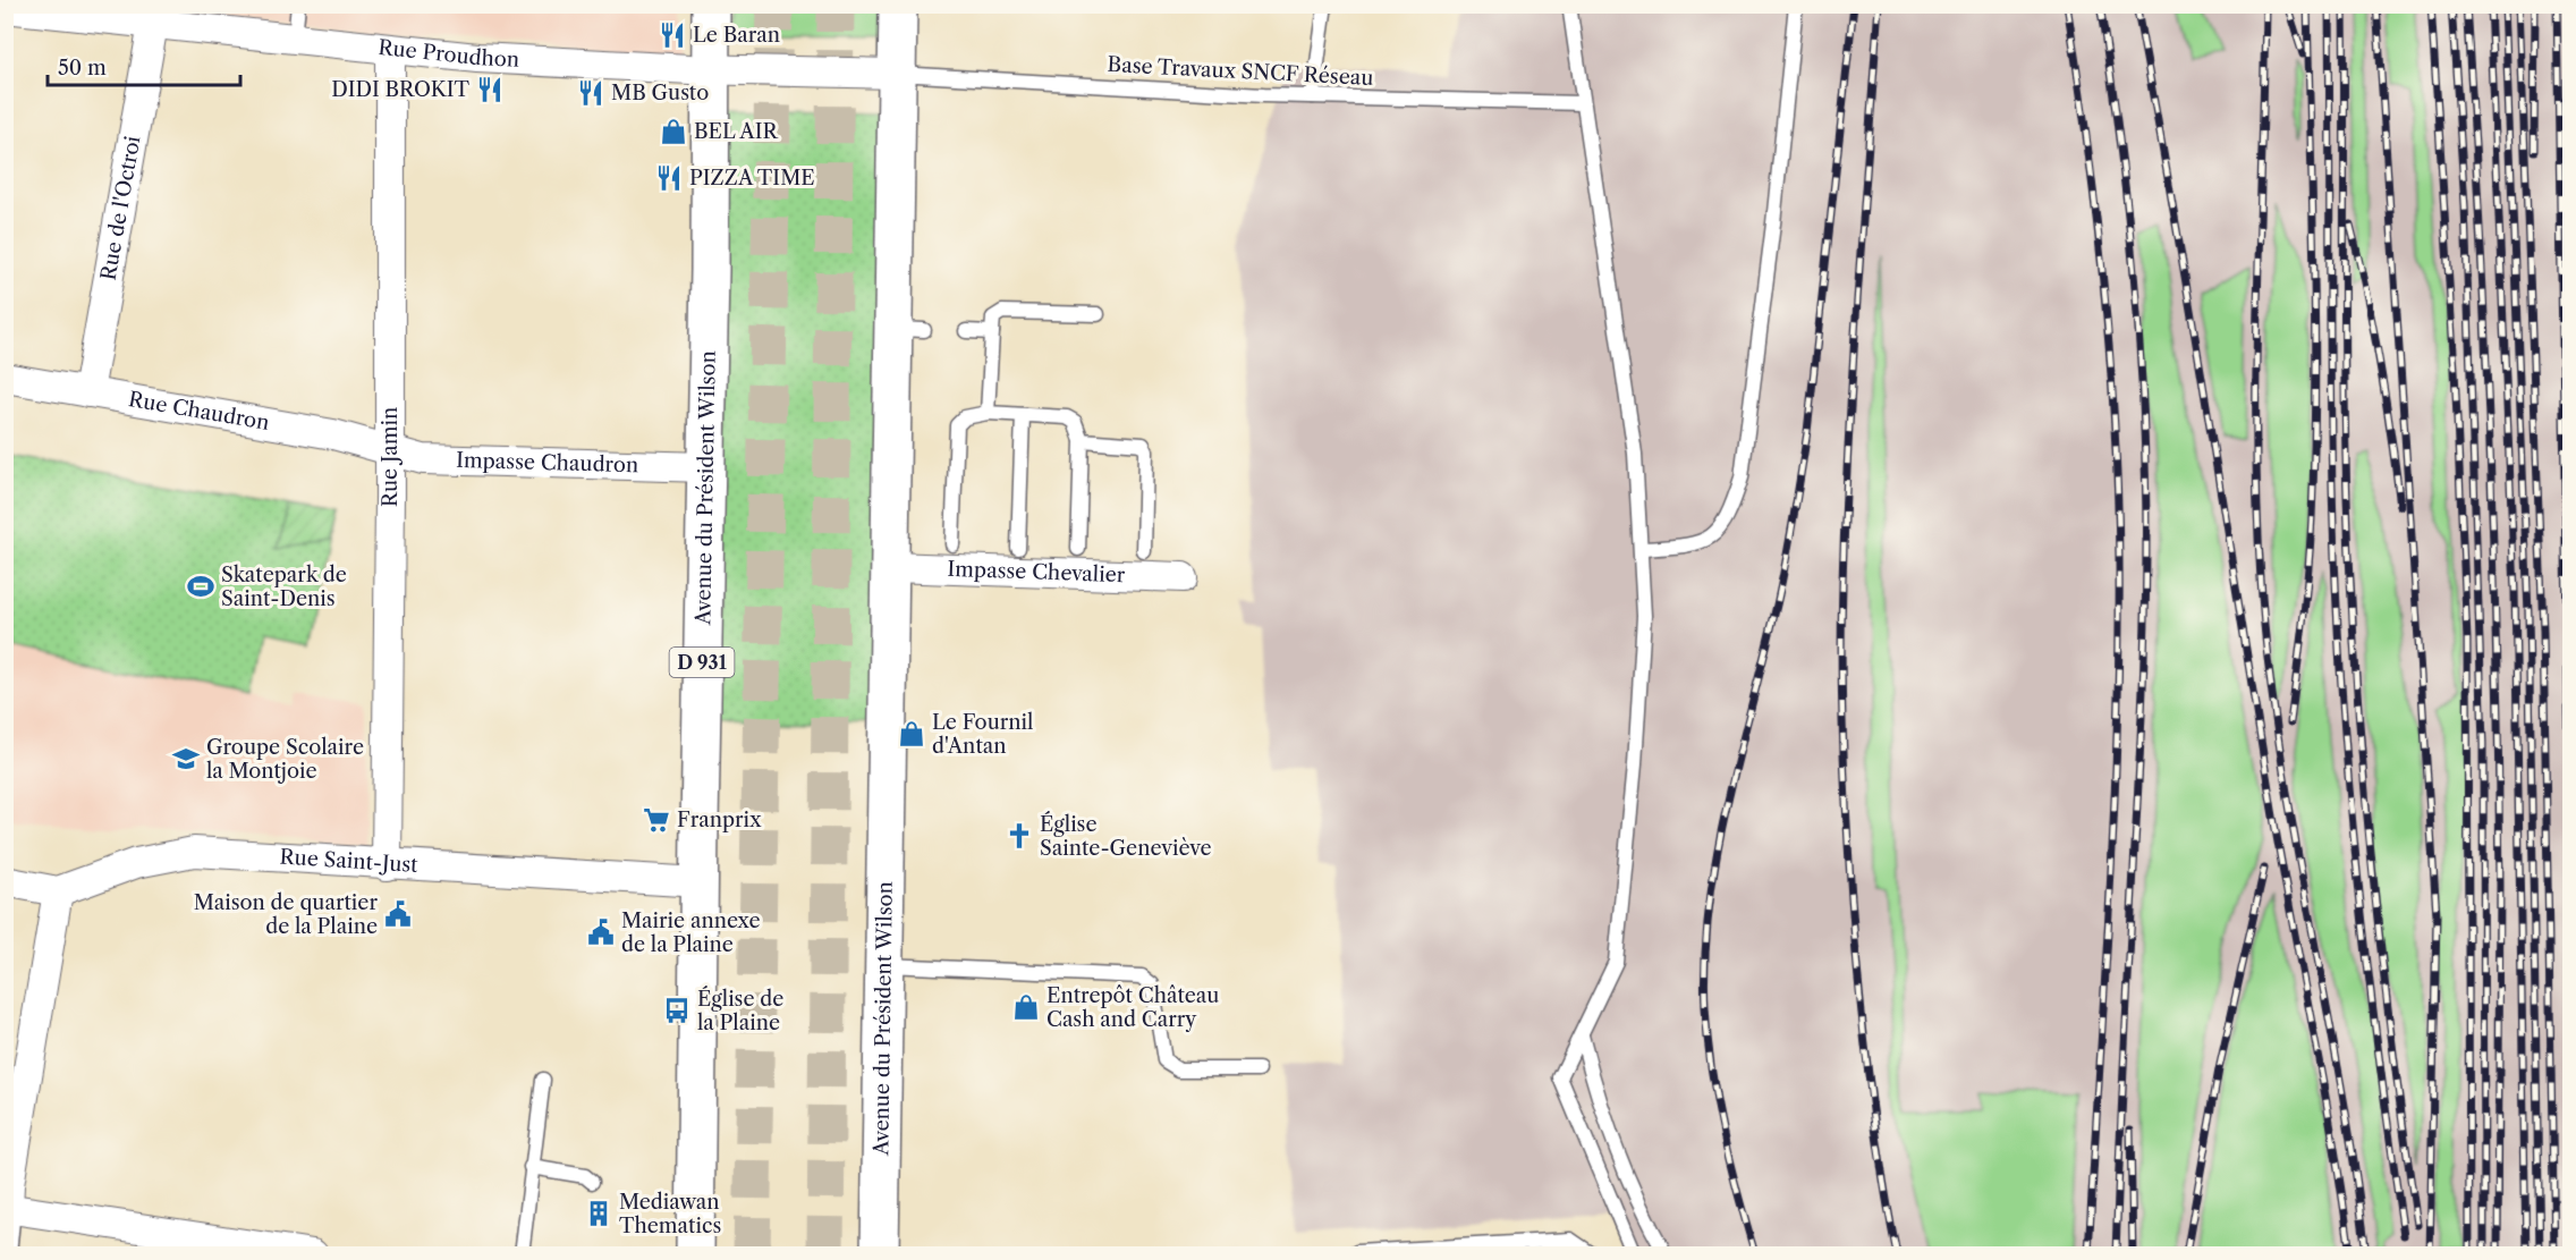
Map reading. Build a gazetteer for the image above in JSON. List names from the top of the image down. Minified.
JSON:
{"streets":{"main road":["Avenue du Président Wilson","D 931"],"street":["Rue Proudhon","Rue de l'Octroi","Rue Chaudron","Rue Jamin","Impasse Chaudron","Impasse Chevalier","Rue Saint-Just"],"lane":["Base Travaux SNCF Réseau"]},"crossings":[["Rue Proudhon","Base Travaux SNCF Réseau"],["Rue Proudhon","Rue de l'Octroi"],["Rue Proudhon","Rue Jamin"],["Rue Proudhon","Avenue du Président Wilson"],["Base Travaux SNCF Réseau","Avenue du Président Wilson"],["Rue de l'Octroi","Rue Chaudron"],["Rue Chaudron","Rue Jamin"],["Rue Chaudron","Impasse Chaudron"],["Rue Jamin","Impasse Chaudron"],["Rue Jamin","Rue Saint-Just"],["Impasse Chaudron","Avenue du Président Wilson"],["Avenue du Président Wilson","Impasse Chevalier"],["Avenue du Président Wilson","Rue Saint-Just"]],"places":{"restaurant":["Le Baran","DIDI BROKIT","MB Gusto","PIZZA TIME"],"shop":["BEL AIR","Le Fournil d'Antan","Entrepôt Château Cash and Carry"],"sports":["Skatepark de Saint-Denis"],"school or university":["Groupe Scolaire la Montjoie"],"supermarket":["Franprix"],"church":["Église Sainte-Geneviève"],"public building":["Maison de quartier de la Plaine","Mairie annexe de la Plaine"],"bus stop":["Église de la Plaine"],"building":["Mediawan Thematics"]},"scale_bar":"50 m"}
